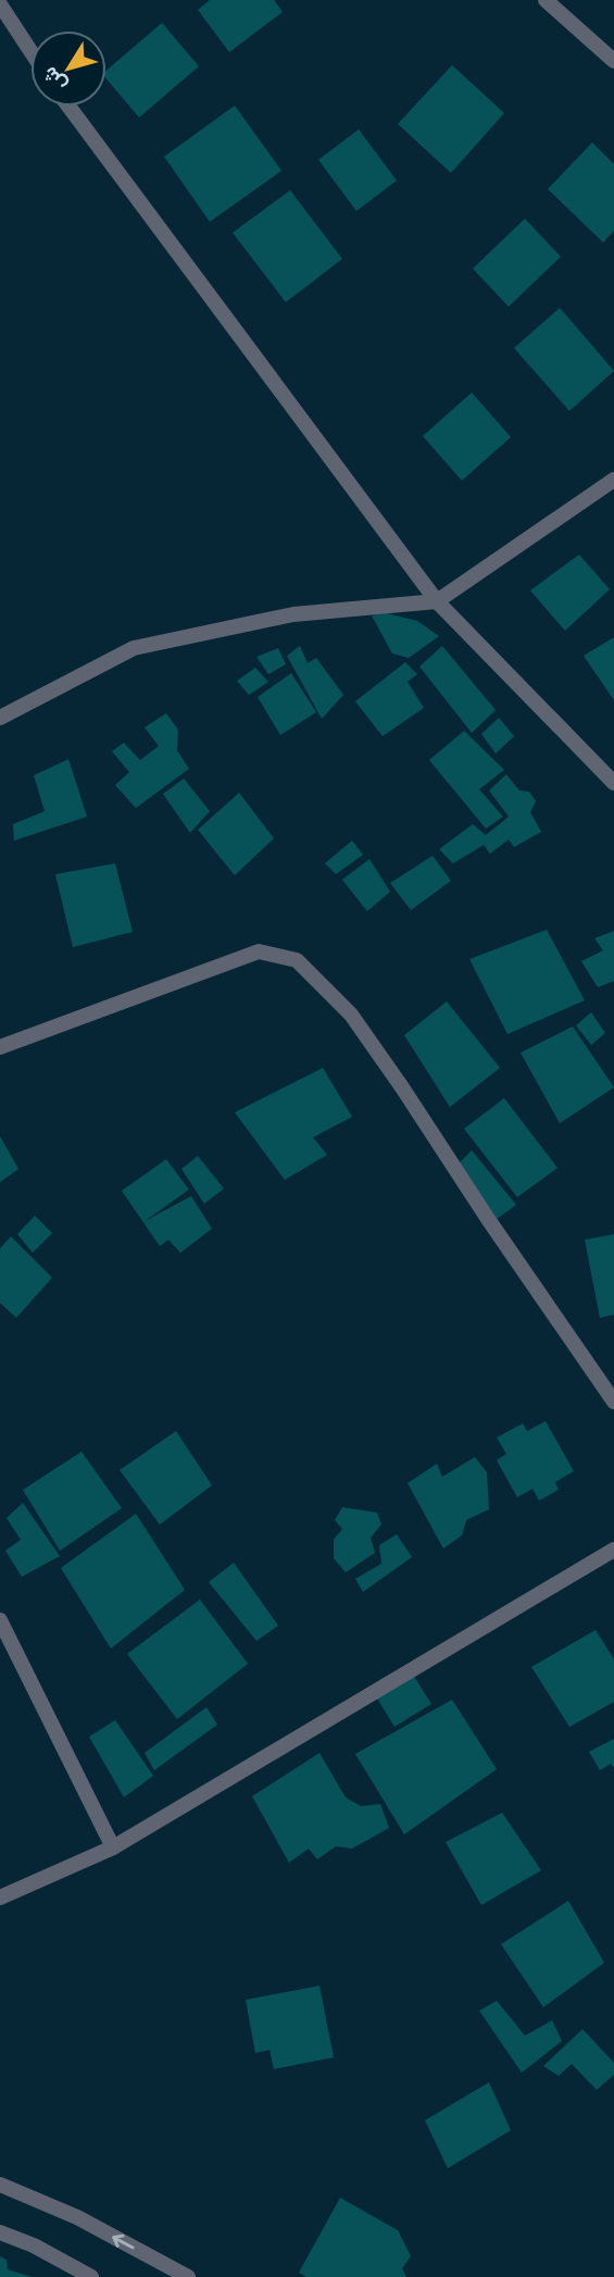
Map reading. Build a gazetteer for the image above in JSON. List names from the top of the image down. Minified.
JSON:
{"north":"bottom left"}
